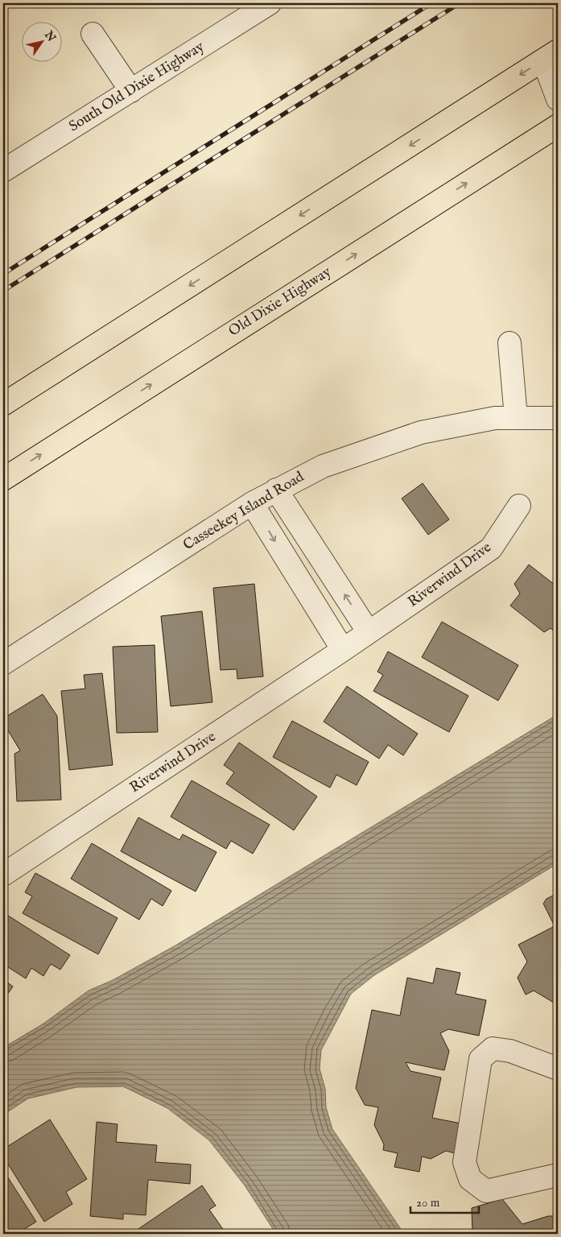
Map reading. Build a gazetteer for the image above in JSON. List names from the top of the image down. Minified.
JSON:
{"streets":{"main road":["Old Dixie Highway"],"street":["South Old Dixie Highway","Casseekey Island Road","Riverwind Drive"]},"scale_bar":"20 m","north":"top right"}
